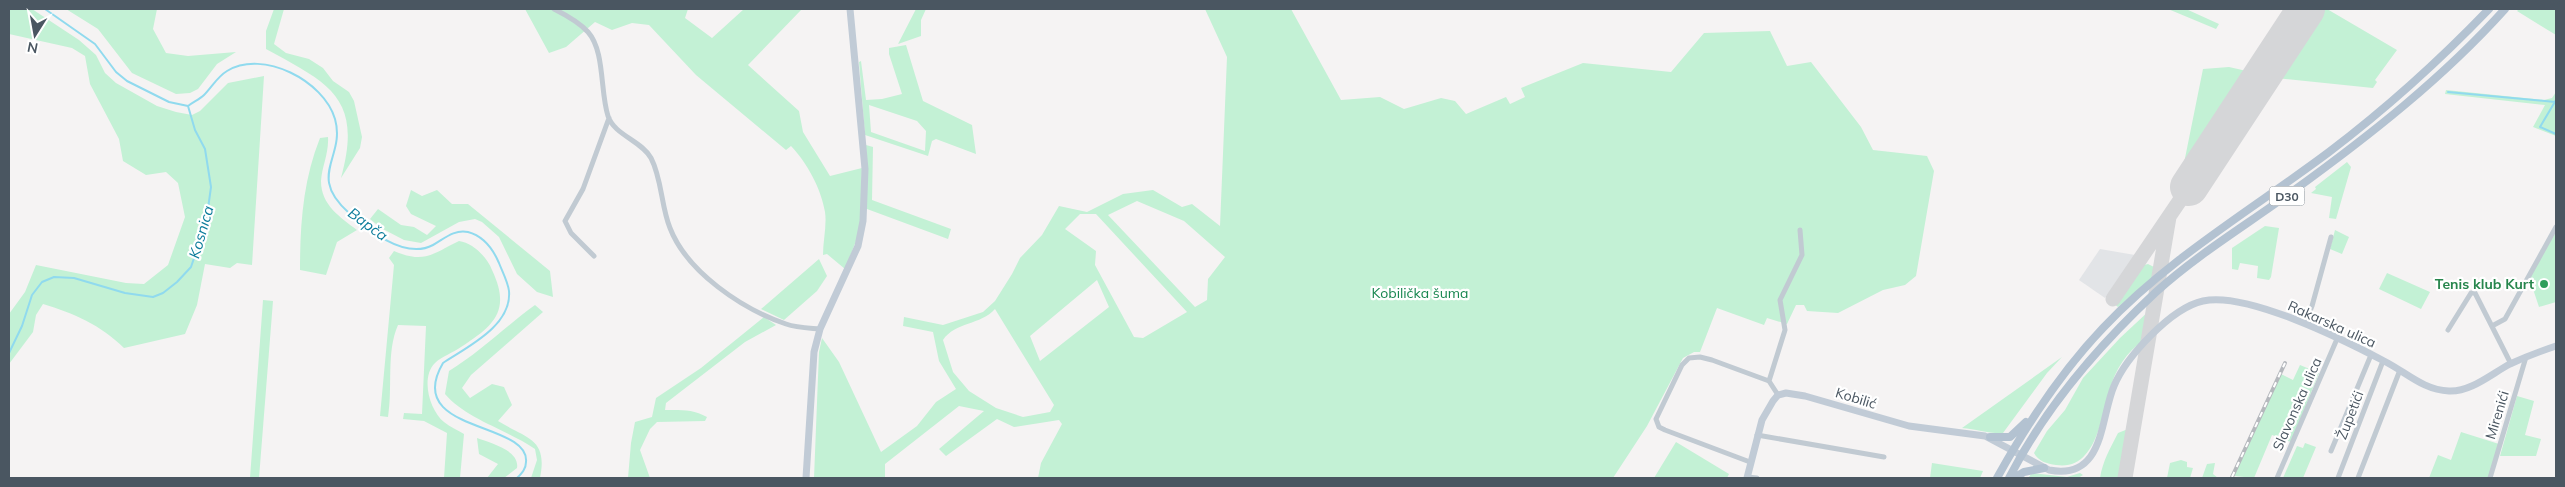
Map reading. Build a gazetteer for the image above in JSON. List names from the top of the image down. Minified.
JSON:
{"streets":{"main road":["D30","Rakarska ulica","Kobilić"],"street":["Slavonska ulica","Župetići","Mirenići"]},"crossings":[["D30","Kobilić"],["Rakarska ulica","Kobilić"],["Rakarska ulica","Slavonska ulica"],["Rakarska ulica","Župetići"],["Rakarska ulica","Mirenići"]],"water":["Bapča","Kosnica"],"parks":["Kobilička šuma"],"places":["Tenis klub Kurt"],"north":"bottom"}
